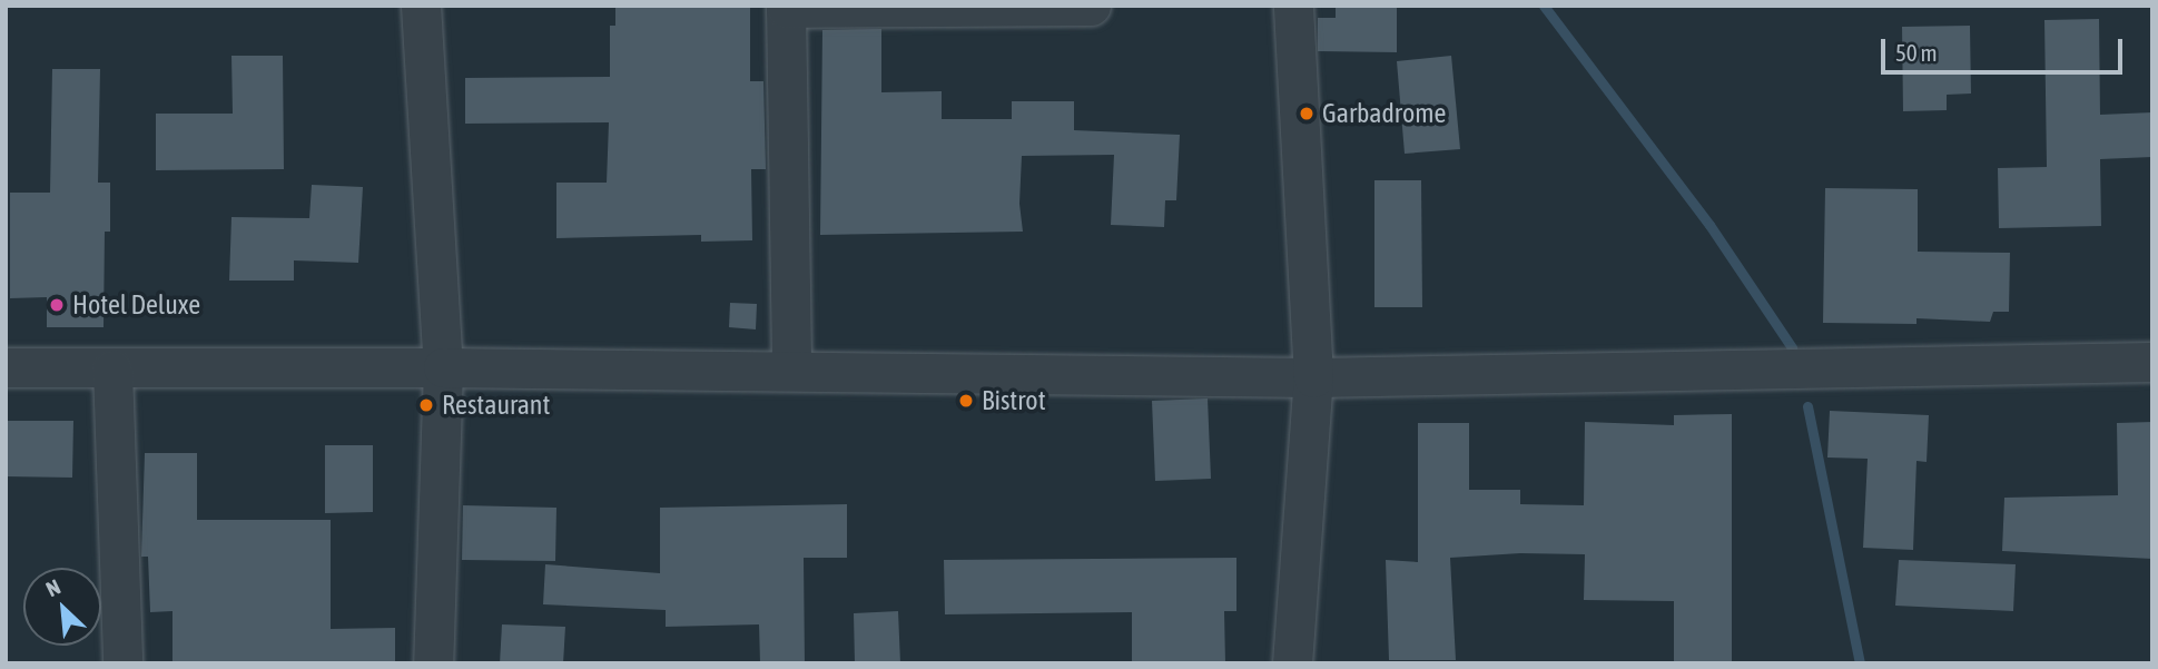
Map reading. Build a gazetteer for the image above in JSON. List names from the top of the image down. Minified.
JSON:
{"places":["Garbadrome","Hotel Deluxe","Bistrot","Restaurant"],"scale_bar":"50 m","north":"top left"}
